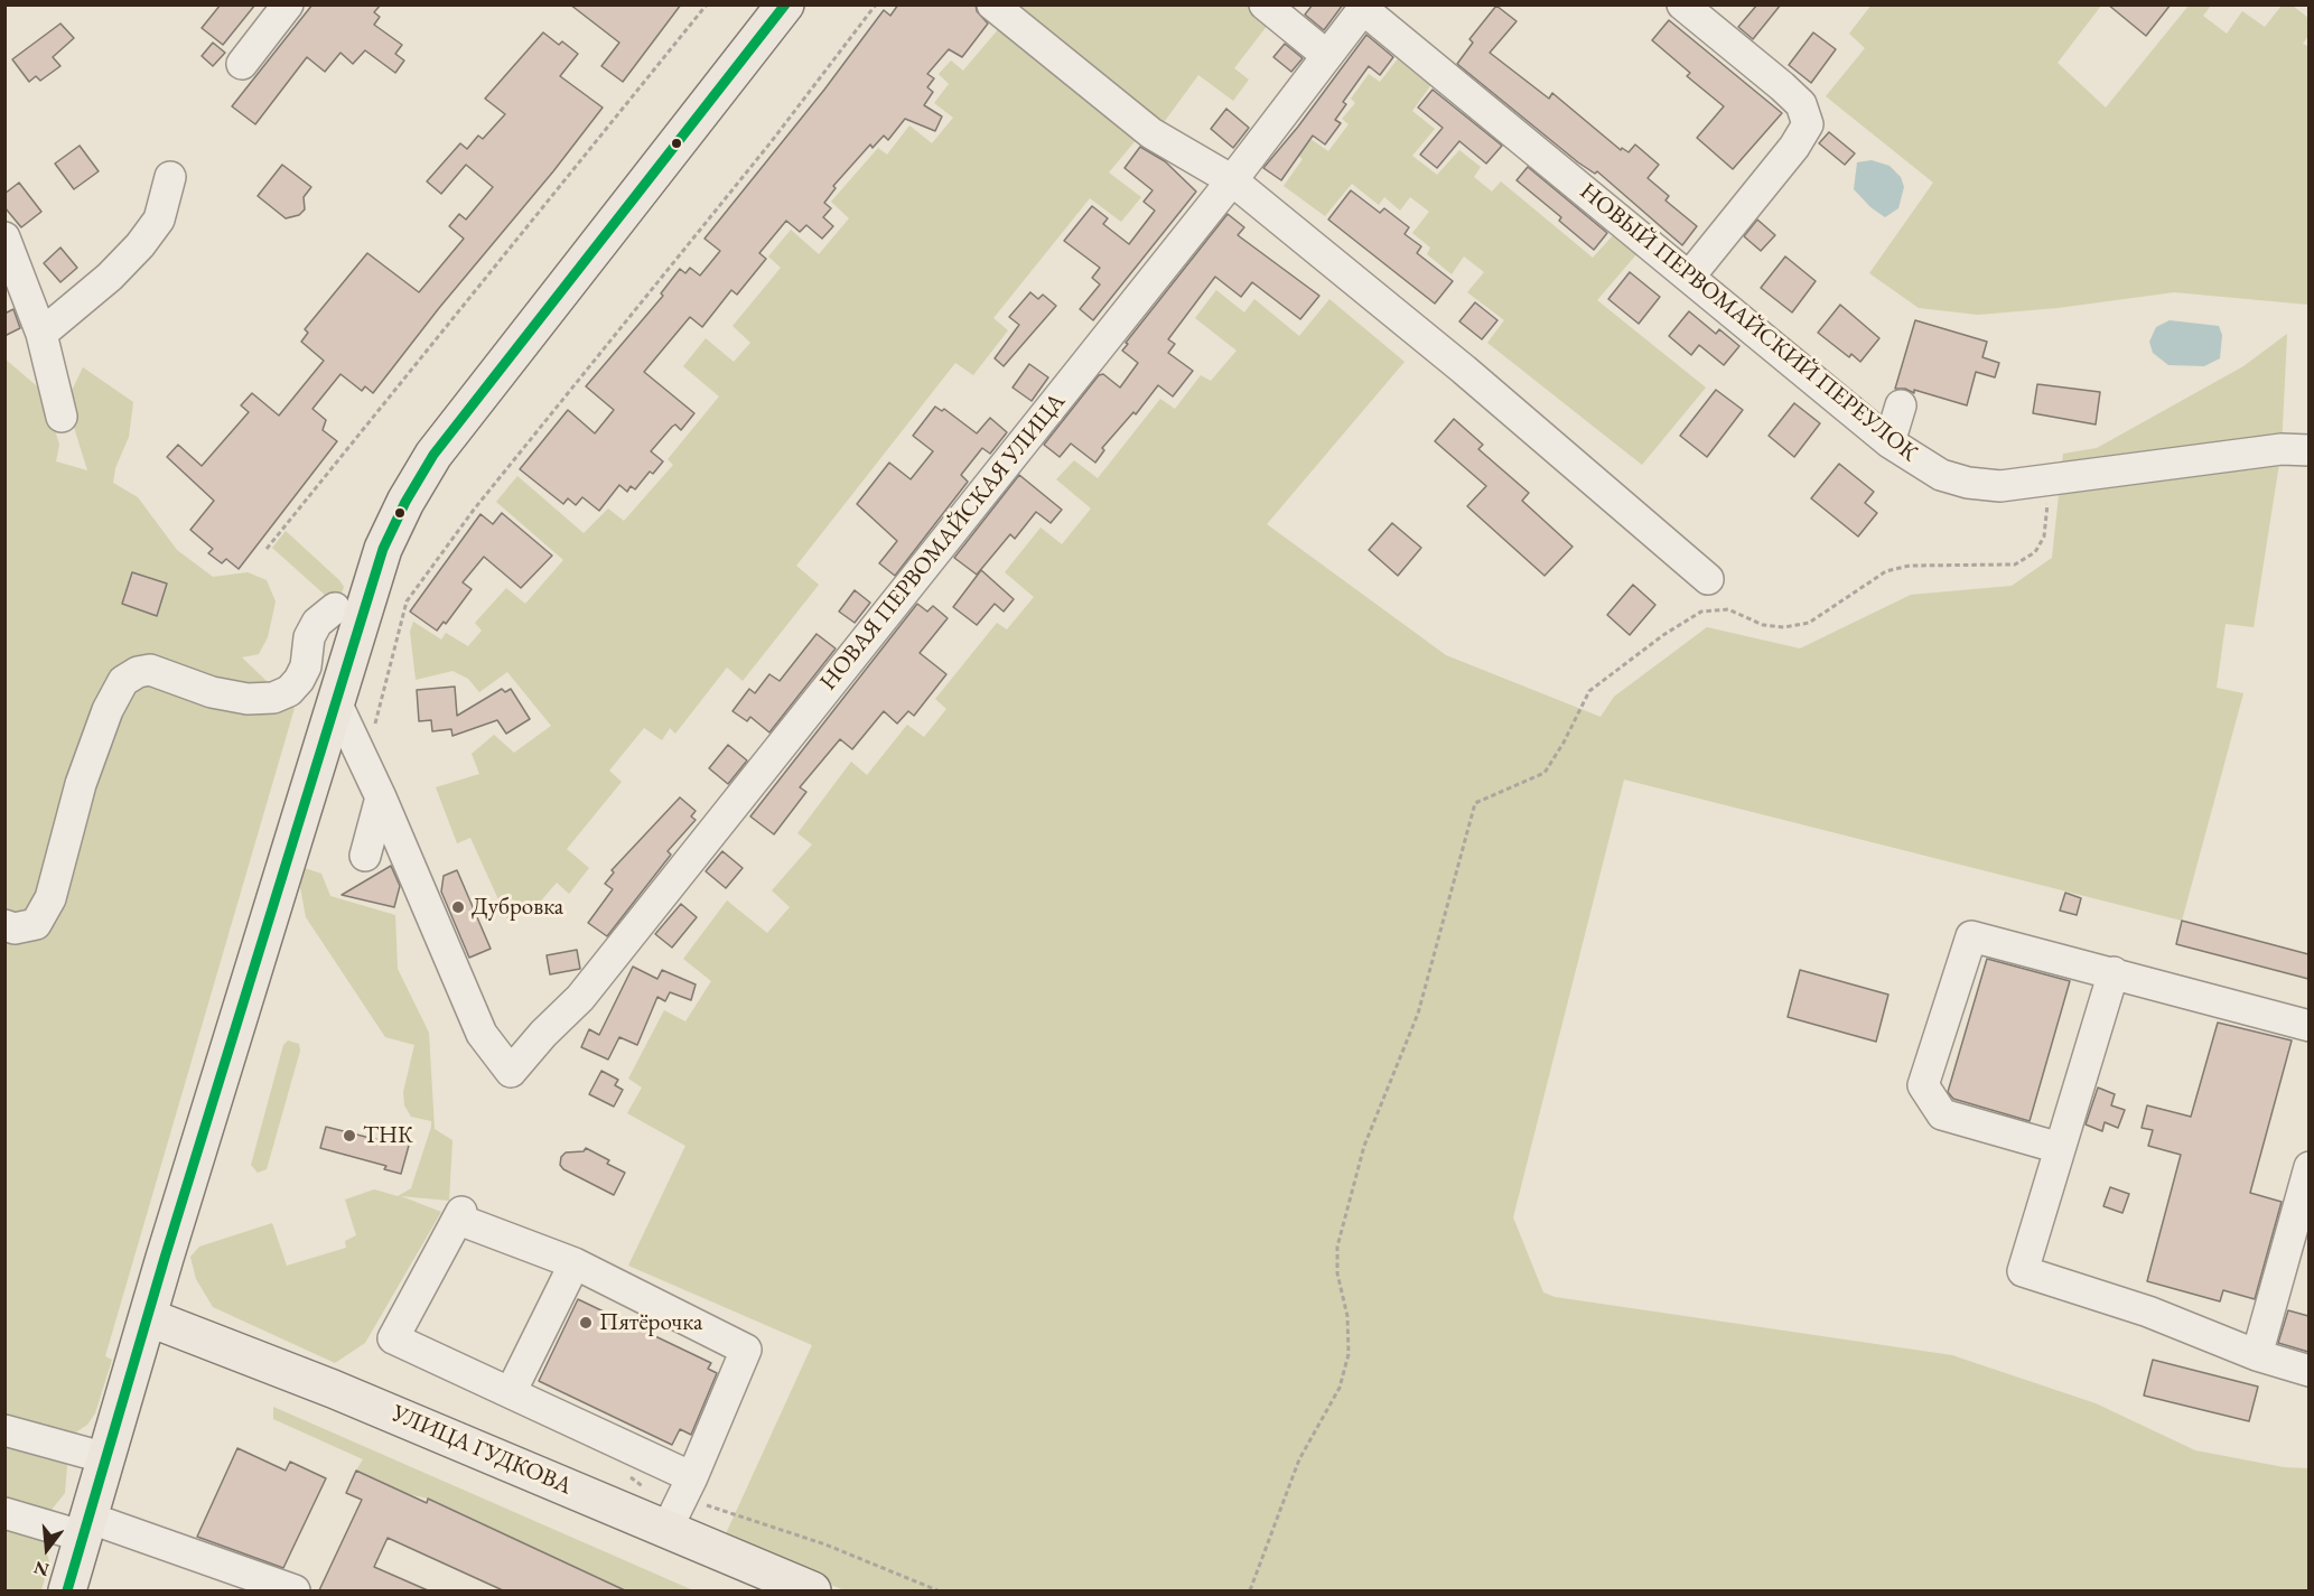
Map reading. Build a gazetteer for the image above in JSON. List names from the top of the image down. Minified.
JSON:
{"streets":{"main road":["УЛИЦА ГУДКОВА"],"street":["НОВЫЙ ПЕРВОМАЙСКИЙ ПЕРЕУЛОК","НОВАЯ ПЕРВОМАЙСКАЯ УЛИЦА"]},"crossings":[["НОВЫЙ ПЕРВОМАЙСКИЙ ПЕРЕУЛОК","НОВАЯ ПЕРВОМАЙСКАЯ УЛИЦА"]],"places":["Дубровка","ТНК","Пятёрочка"],"north":"bottom"}
